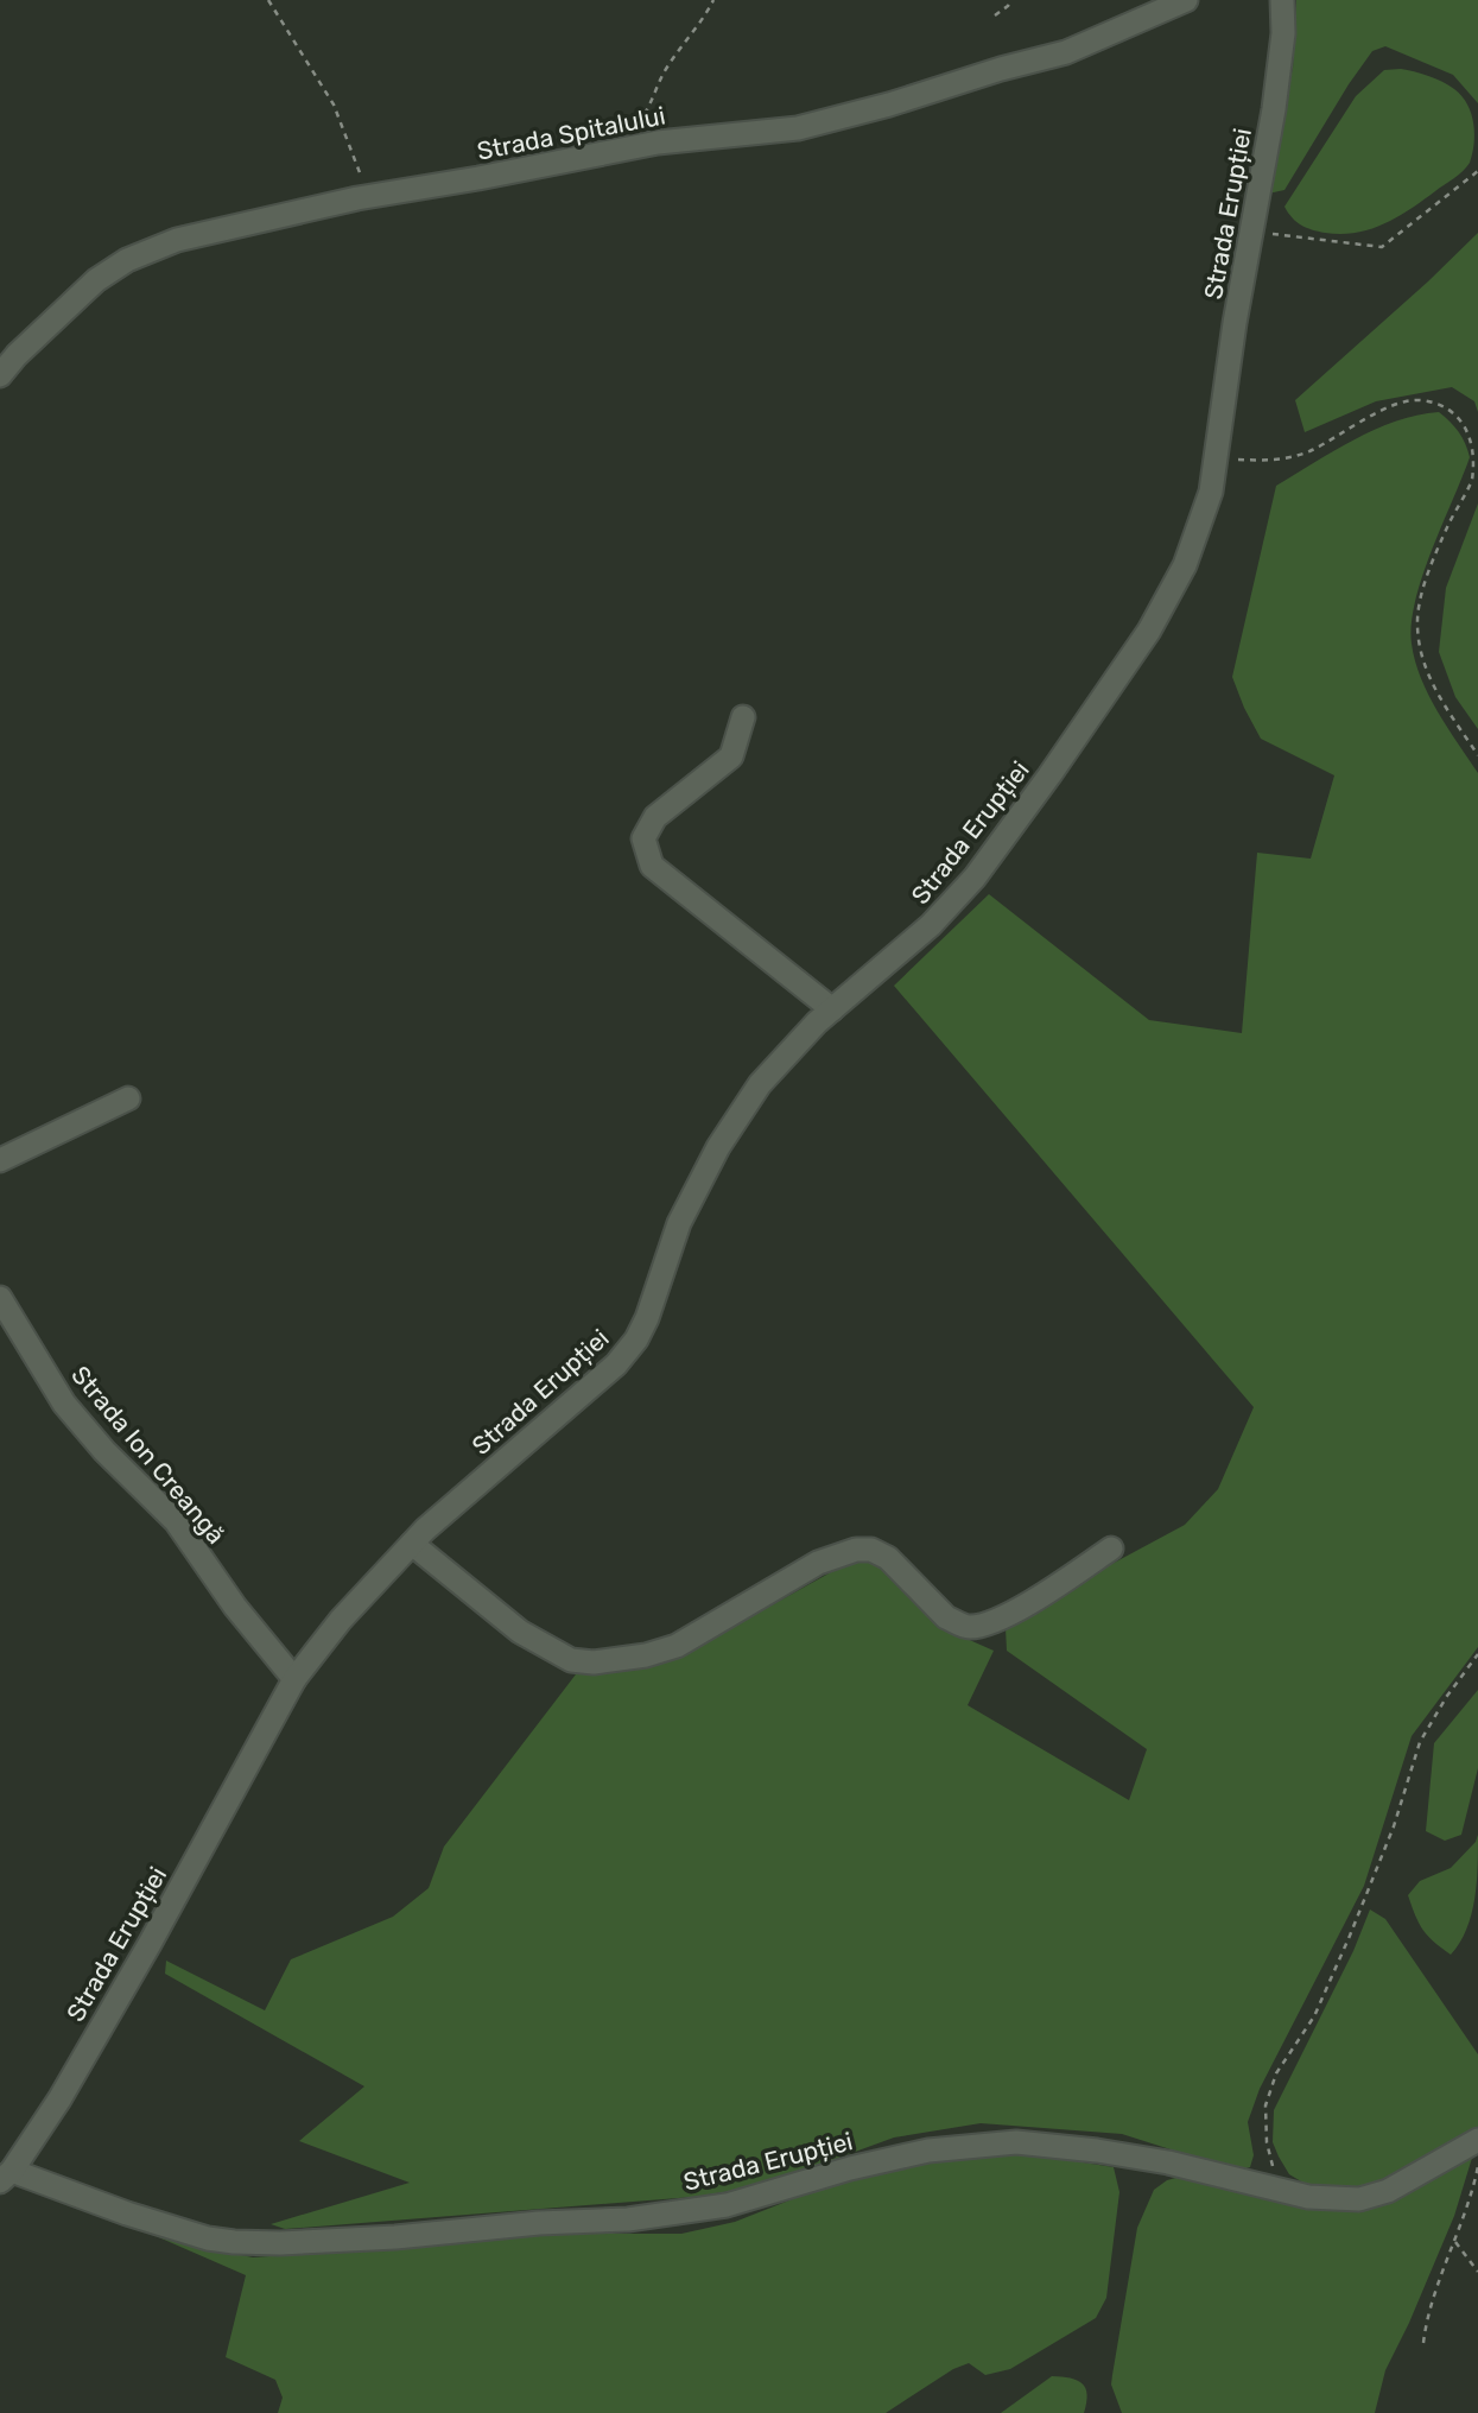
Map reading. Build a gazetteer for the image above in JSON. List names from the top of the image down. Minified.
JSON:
{"streets":{"street":["Strada Spitalului","Strada Erupției","Strada Ion Creangă"]},"crossings":[["Strada Erupției","Strada Ion Creangă"]]}
